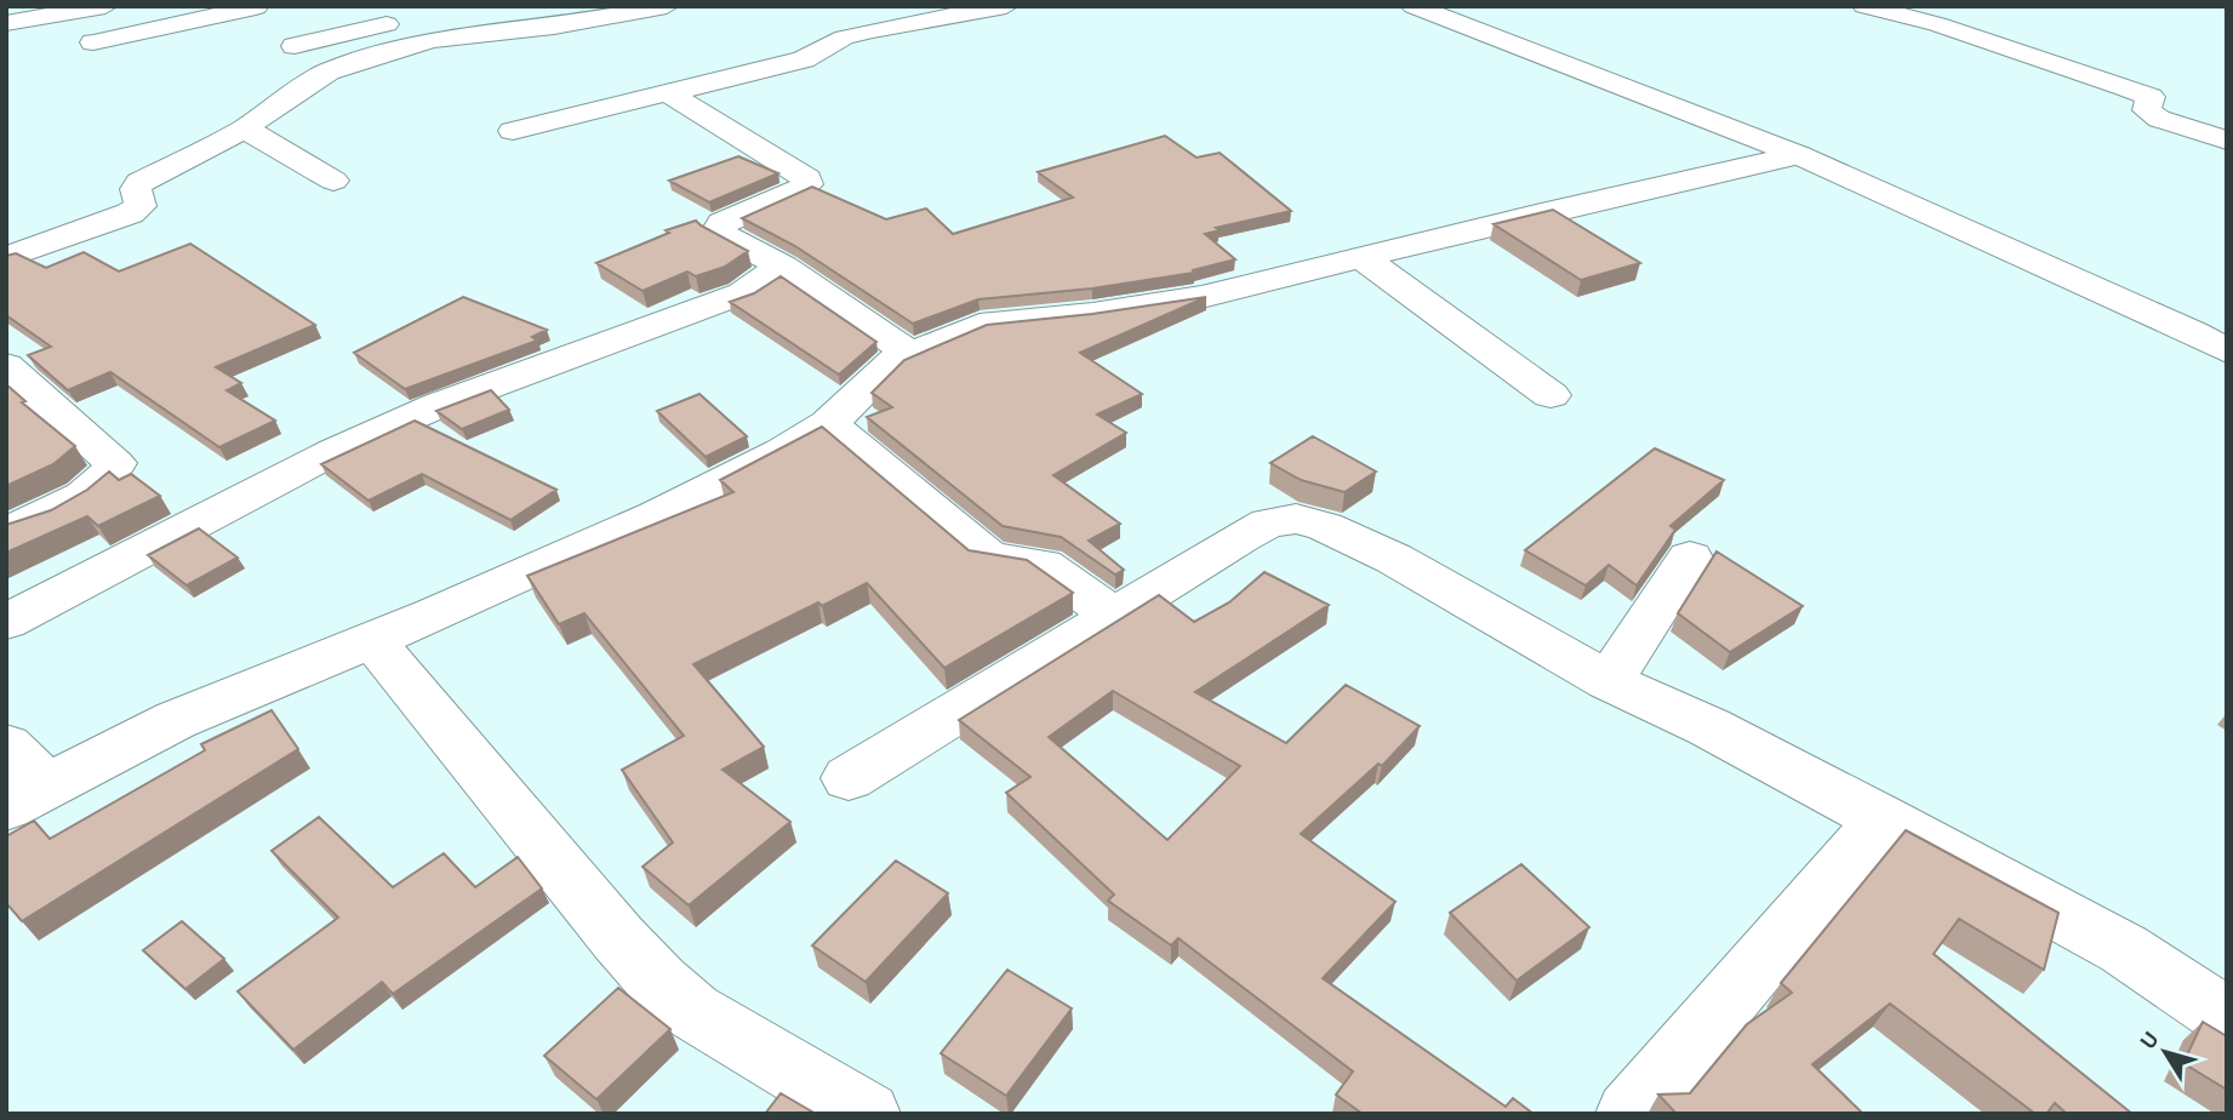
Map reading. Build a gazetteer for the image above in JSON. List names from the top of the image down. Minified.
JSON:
{"north":"top left"}
